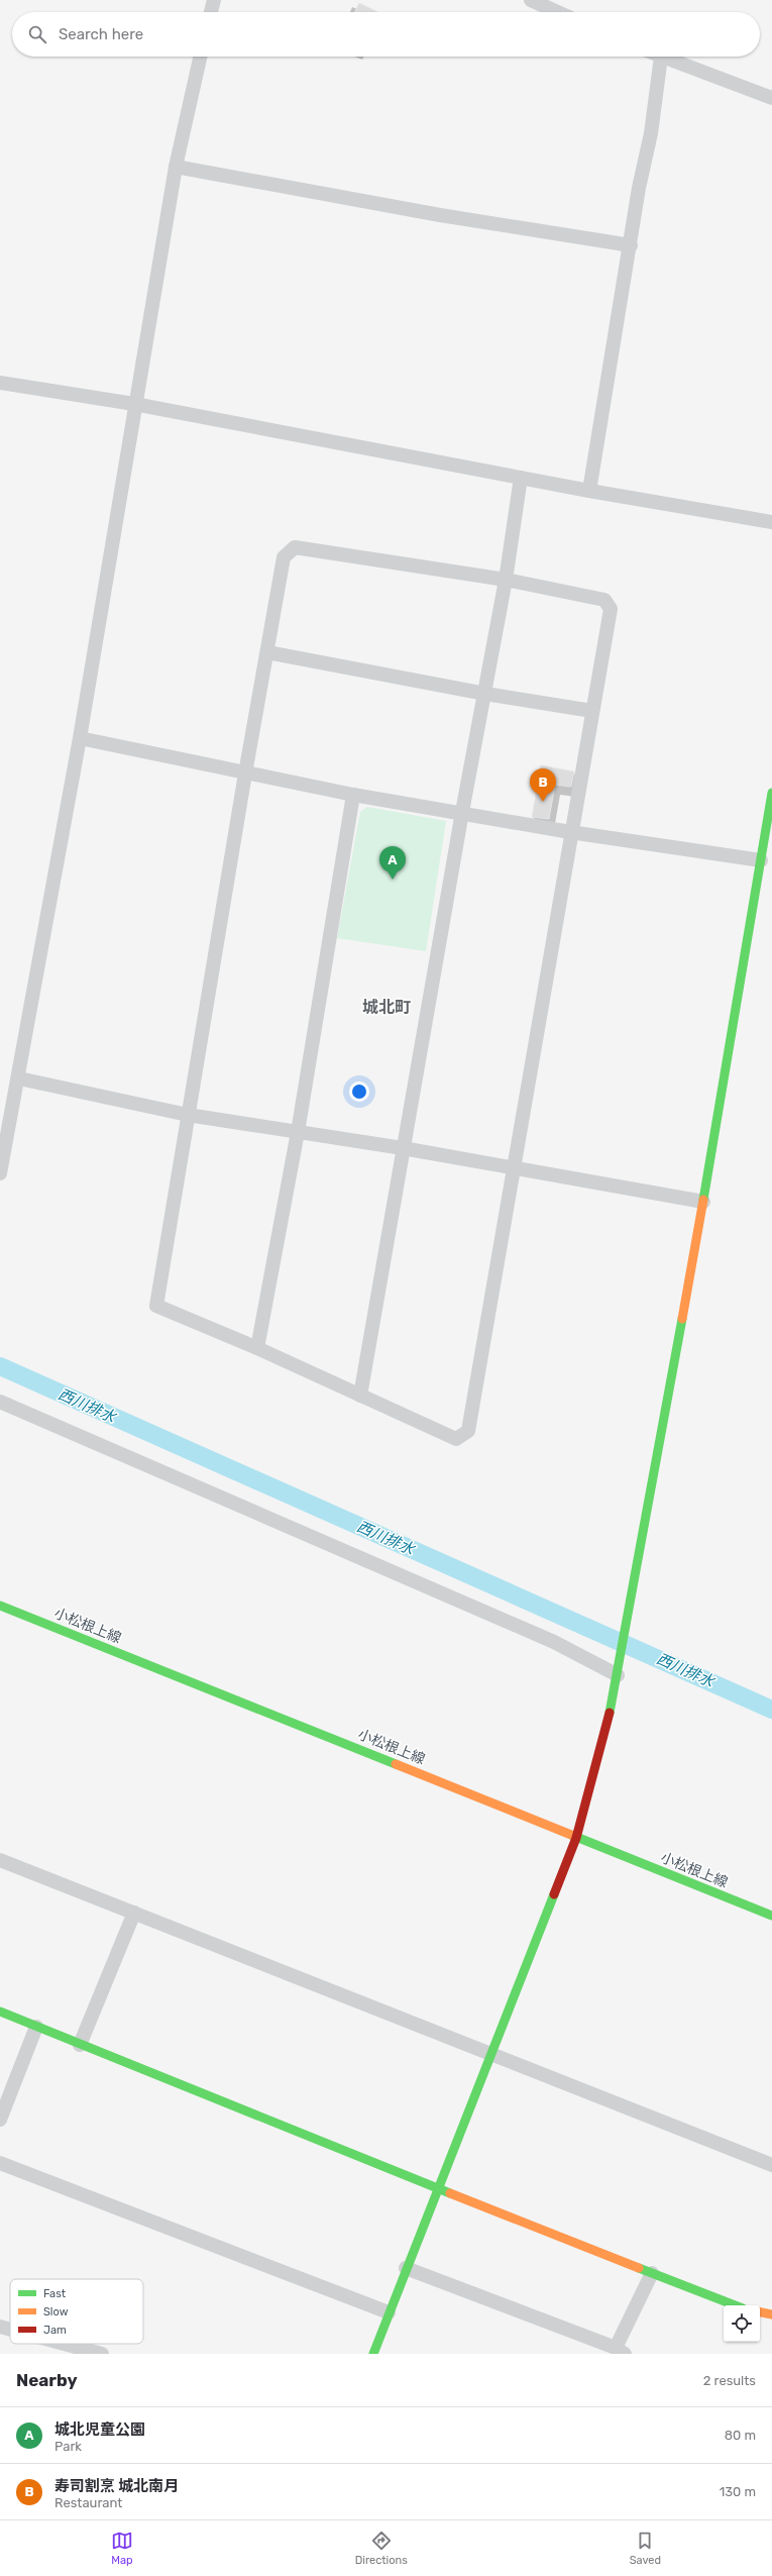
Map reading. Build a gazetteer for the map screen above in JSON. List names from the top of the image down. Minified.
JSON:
{"streets":{"street":["小松根上線"]},"districts":["城北町"],"water":["西川排水"],"legend":["Fast","Slow","Jam"],"page":{"search":"Search here","pins":["B","A"],"heading":["Nearby","2 results"],"list":[{"mark":"A","name":"城北児童公園","note":"Park","value":"80 m"},{"mark":"B","name":"寿司割烹 城北南月","note":"Restaurant","value":"130 m"}],"nav":["Map","Directions","Saved"]}}
